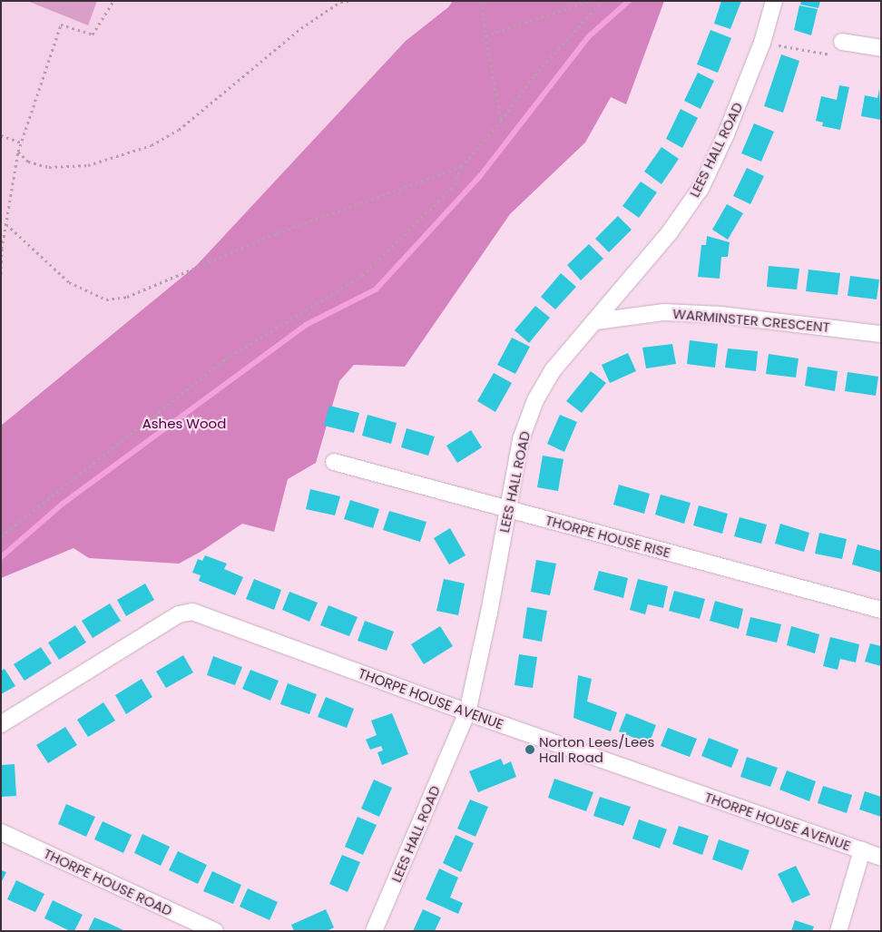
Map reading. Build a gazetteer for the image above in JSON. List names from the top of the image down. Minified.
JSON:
{"streets":{"street":["LEES HALL ROAD","WARMINSTER CRESCENT","THORPE HOUSE RISE","THORPE HOUSE AVENUE","THORPE HOUSE ROAD"]},"crossings":[["LEES HALL ROAD","WARMINSTER CRESCENT"],["LEES HALL ROAD","THORPE HOUSE RISE"],["LEES HALL ROAD","THORPE HOUSE AVENUE"]],"parks":["Ashes Wood"],"places":["Norton Lees/Lees Hall Road"]}
